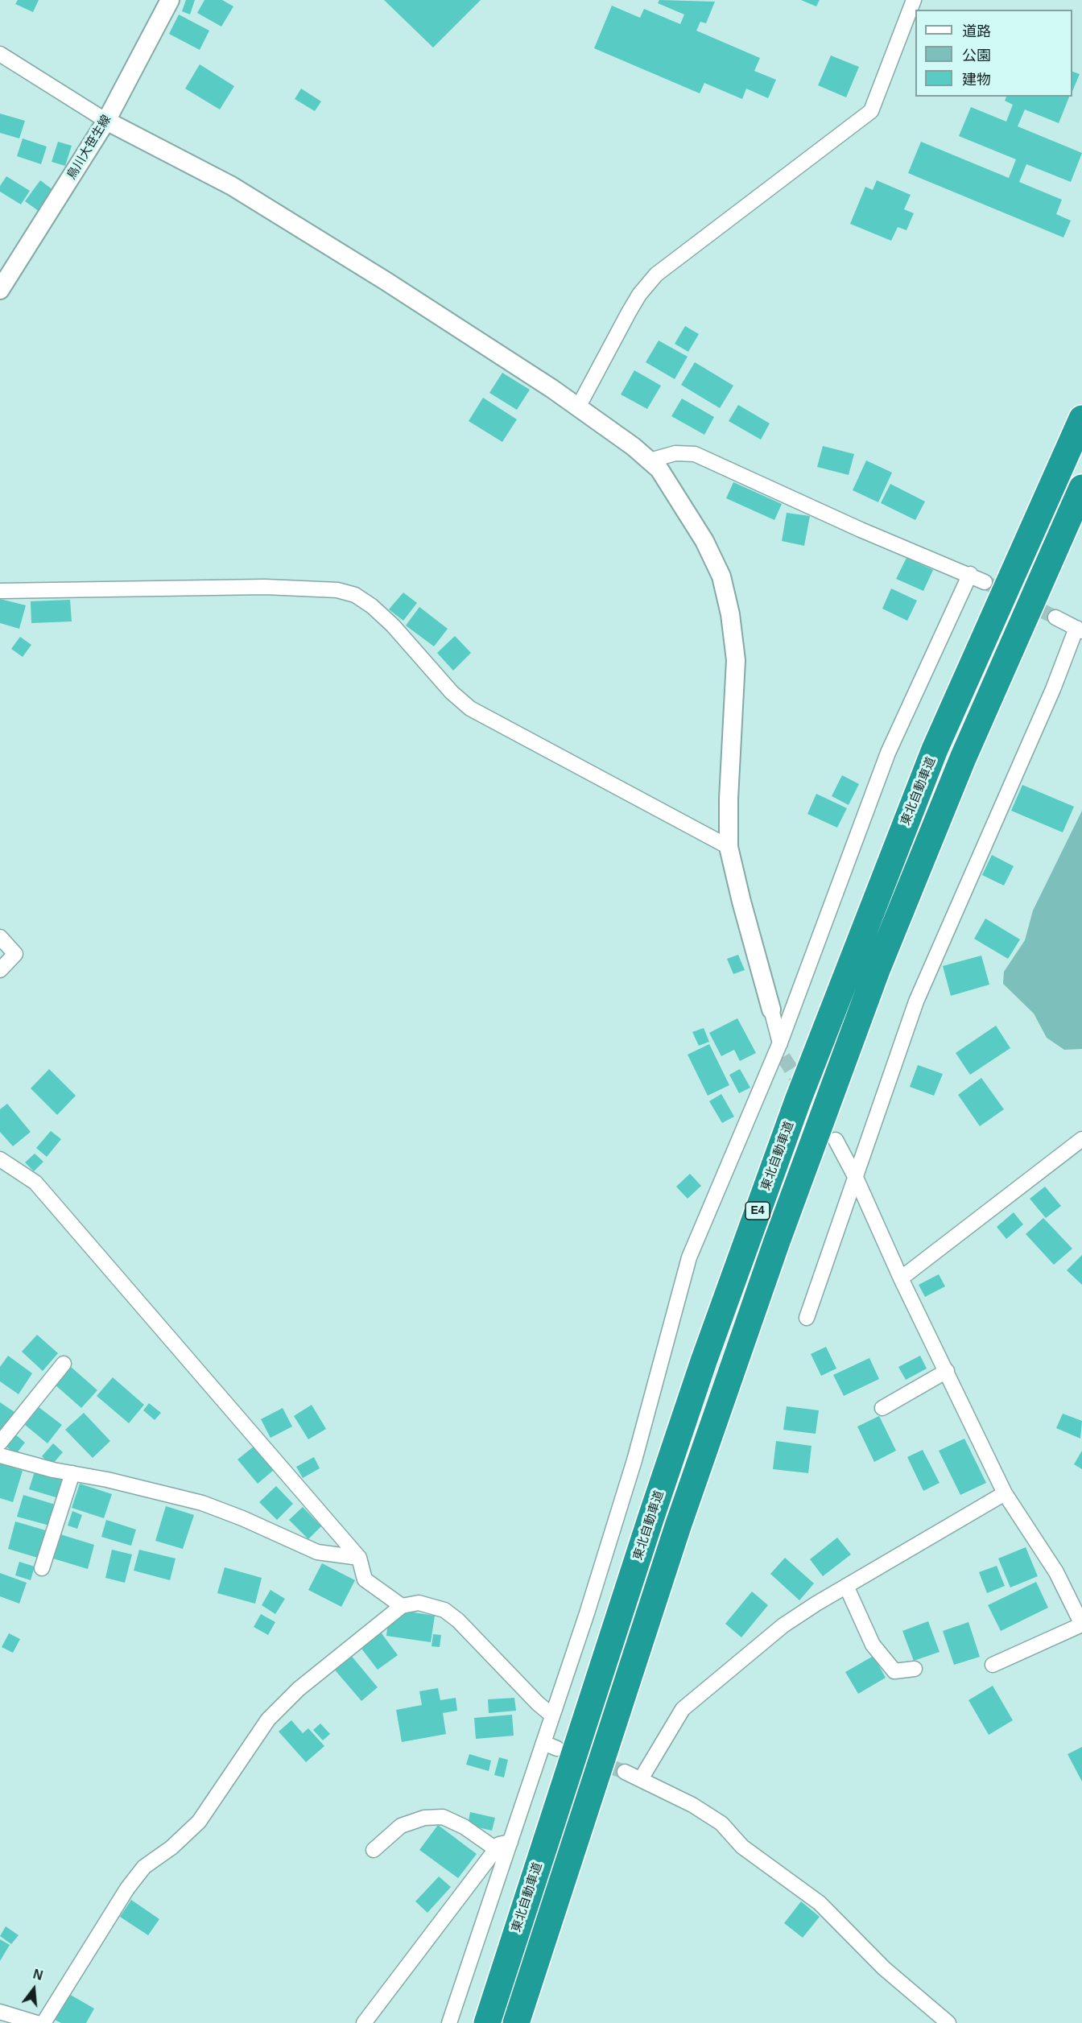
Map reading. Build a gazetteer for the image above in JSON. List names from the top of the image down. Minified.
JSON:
{"streets":{"highway":["東北自動車道","E4"],"street":["鳥川大笹生線"]},"legend":["道路","公園","建物"],"north":"top"}
